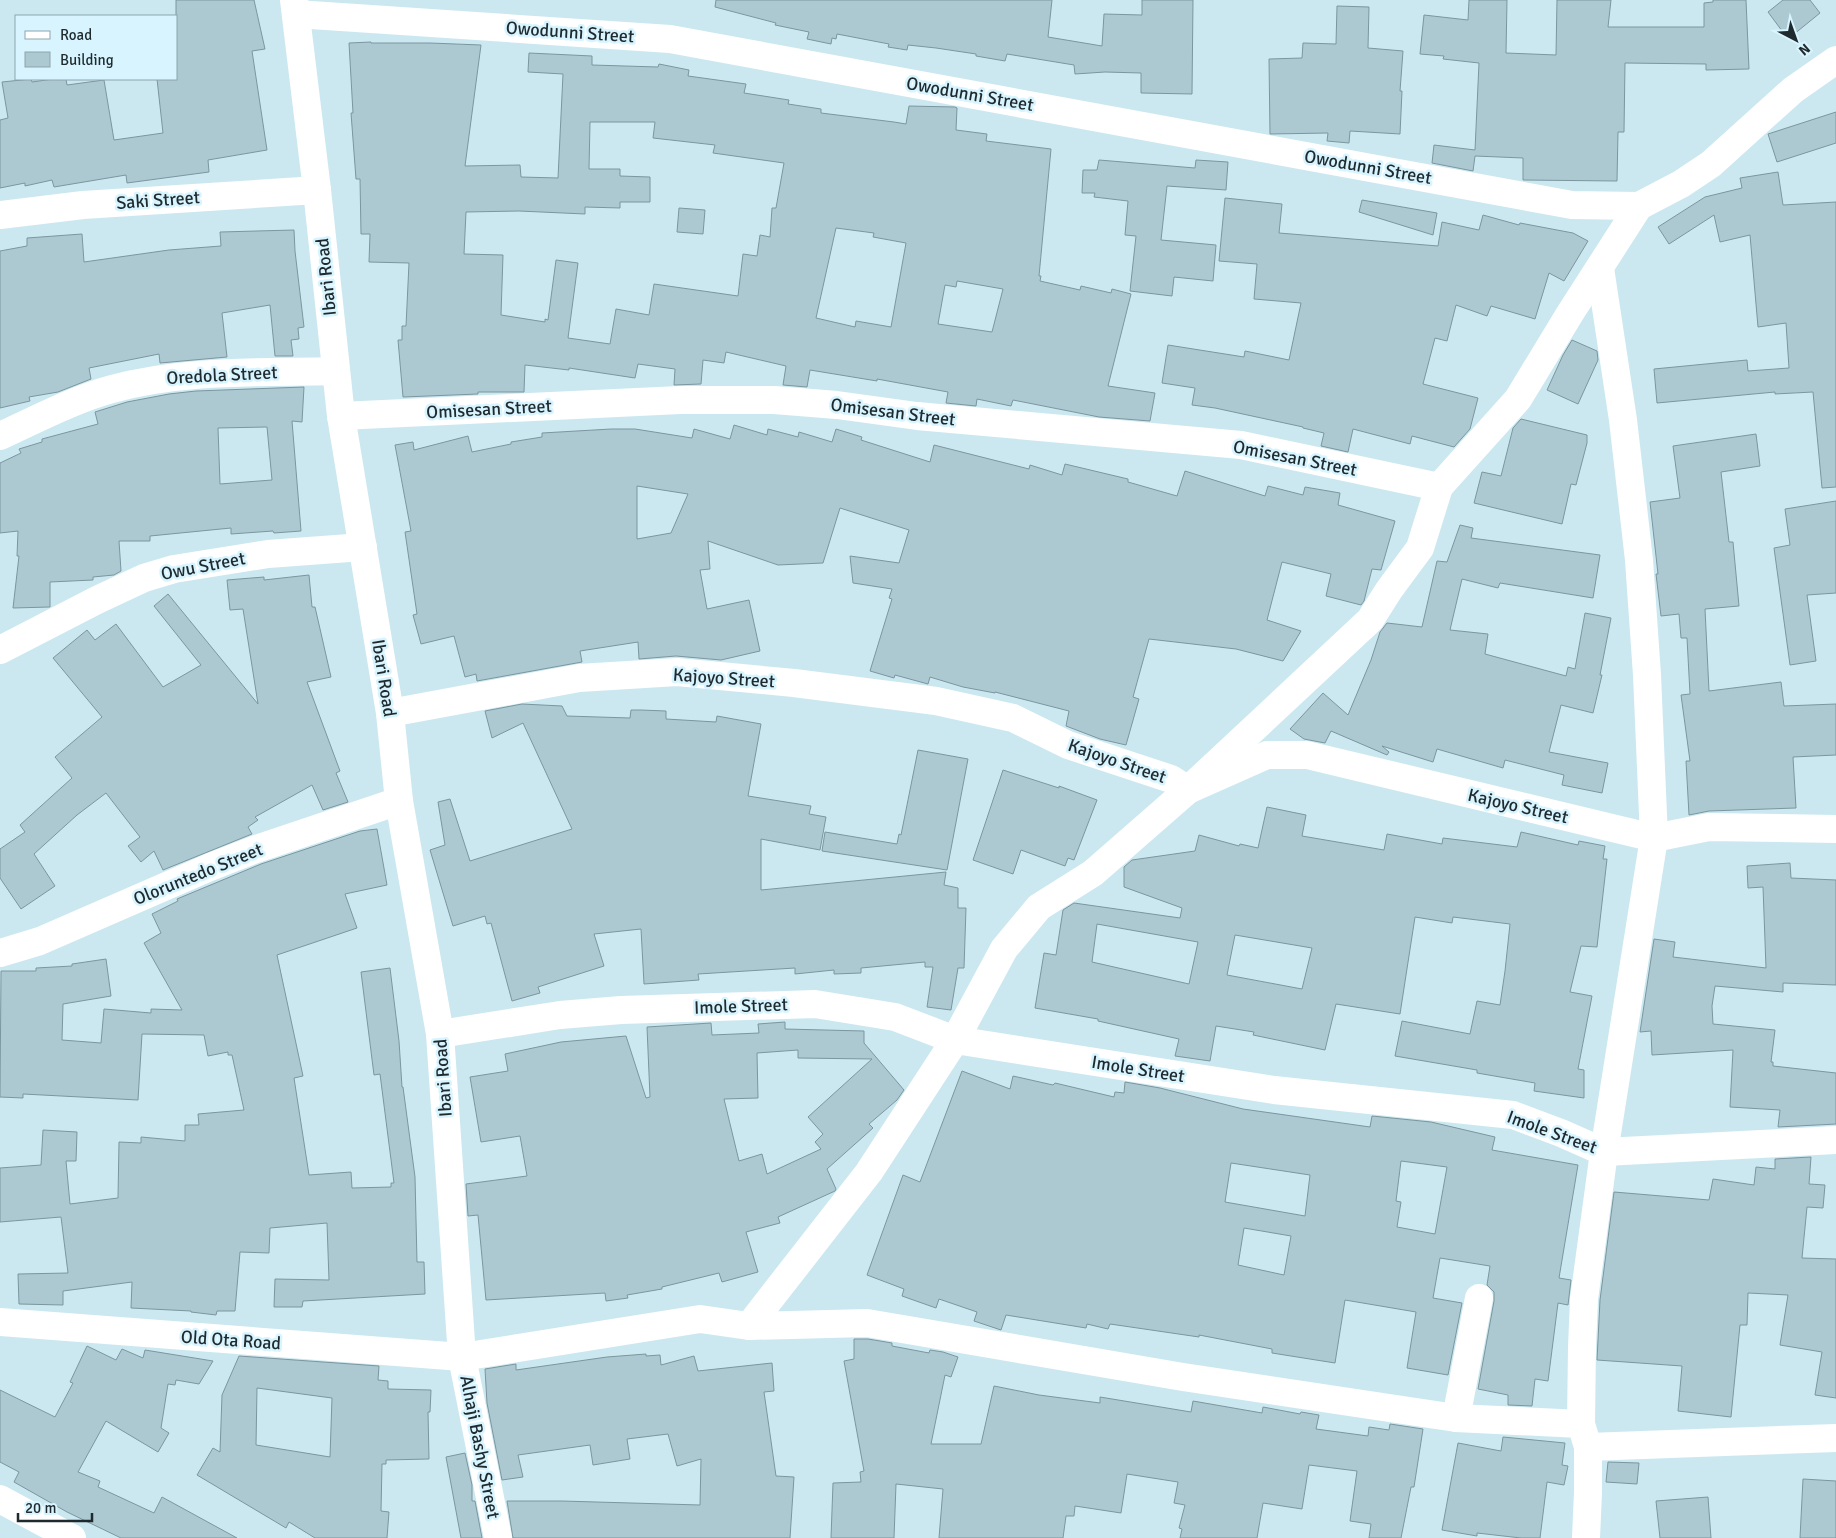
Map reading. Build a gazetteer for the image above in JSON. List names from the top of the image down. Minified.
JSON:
{"streets":{"street":["Owodunni Street","Saki Street","Ibari Road","Oredola Street","Omisesan Street","Owu Street","Kajoyo Street","Oloruntedo Street","Imole Street","Old Ota Road","Alhaji Bashy Street"]},"crossings":[["Owodunni Street","Ibari Road"],["Saki Street","Ibari Road"],["Ibari Road","Oredola Street"],["Ibari Road","Omisesan Street"],["Ibari Road","Owu Street"],["Ibari Road","Kajoyo Street"],["Ibari Road","Oloruntedo Street"],["Ibari Road","Imole Street"],["Ibari Road","Old Ota Road"],["Ibari Road","Alhaji Bashy Street"],["Old Ota Road","Alhaji Bashy Street"]],"legend":["Road","Building"],"scale_bar":"20 m","north":"bottom right"}
